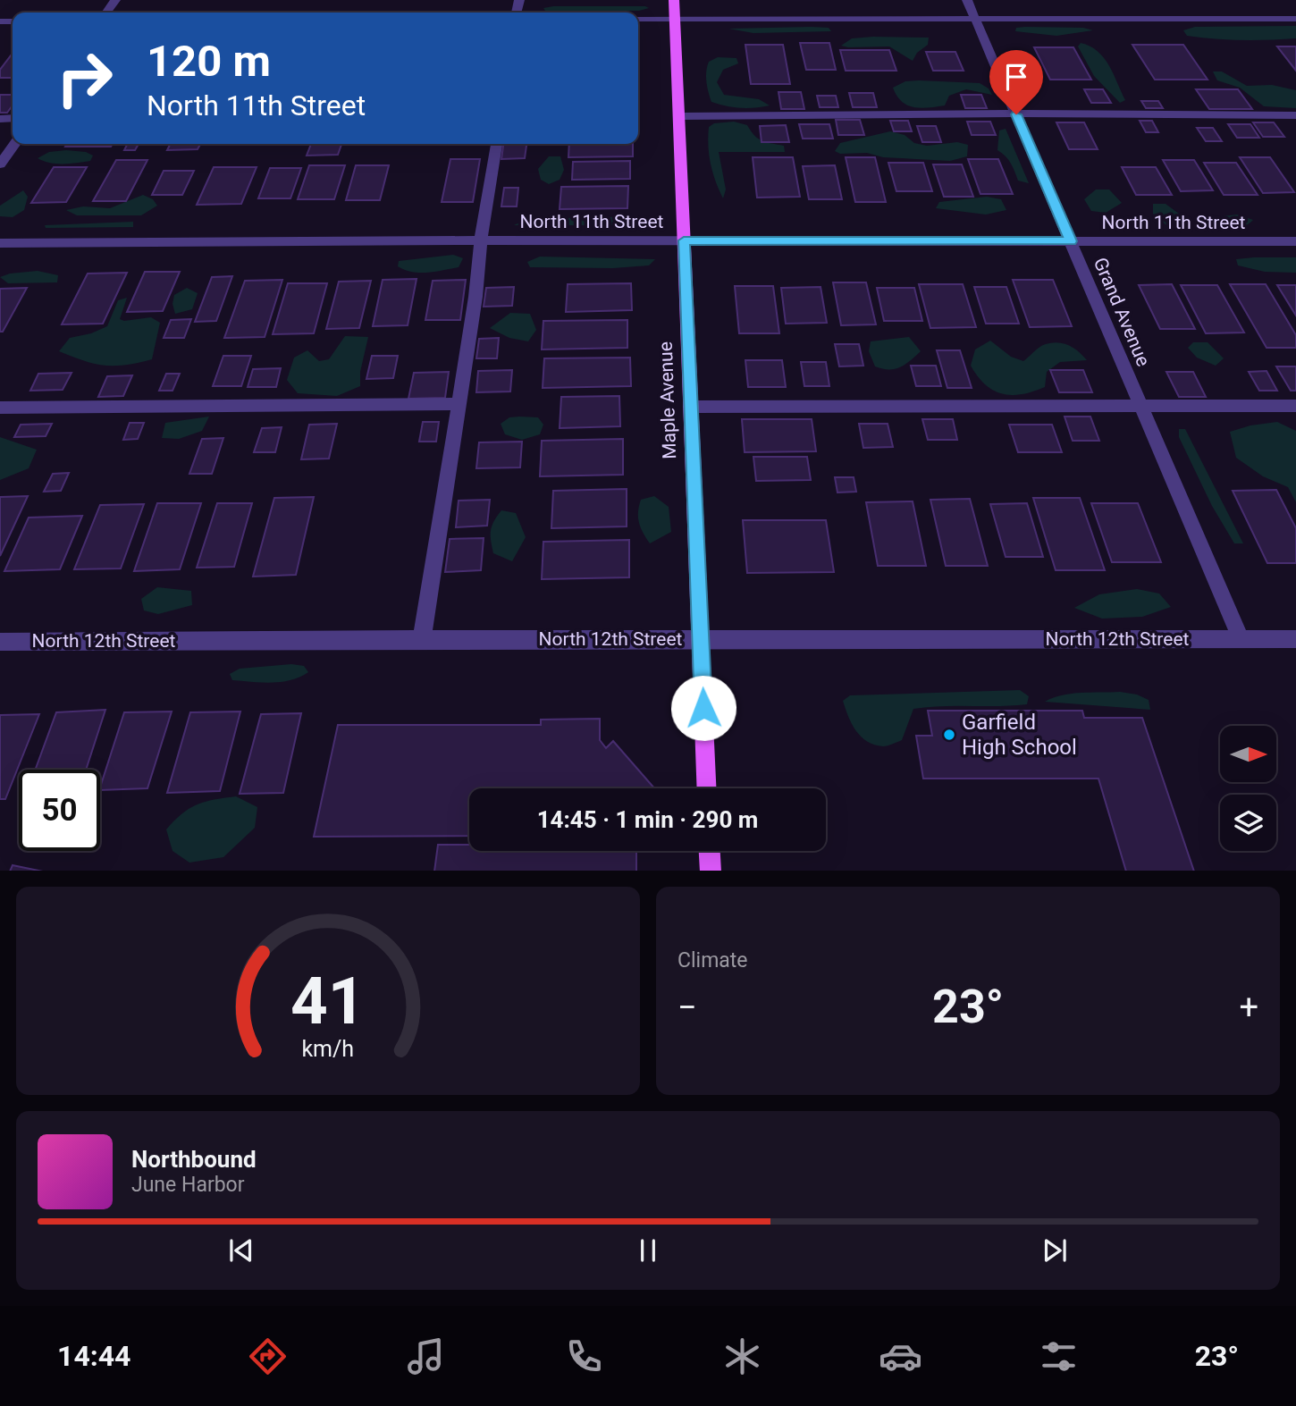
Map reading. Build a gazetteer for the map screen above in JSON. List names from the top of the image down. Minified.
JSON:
{"streets":{"main road":["Maple Avenue"],"street":["North 11th Street","Grand Avenue","North 12th Street"]},"crossings":[["North 11th Street","Grand Avenue"],["North 11th Street","Maple Avenue"],["Grand Avenue","North 12th Street"],["Maple Avenue","North 12th Street"]],"places":["Garfield High School"],"north":"right","page":{"turn":["120 m","North 11th Street"],"limit":"50","trip":"14:45 · 1 min · 290 m","tile":"Climate","heat":["−","23°","+"],"song":["Northbound","June Harbor"],"tabs":["14:44","23°"],"gauge":["41","km/h"]}}
